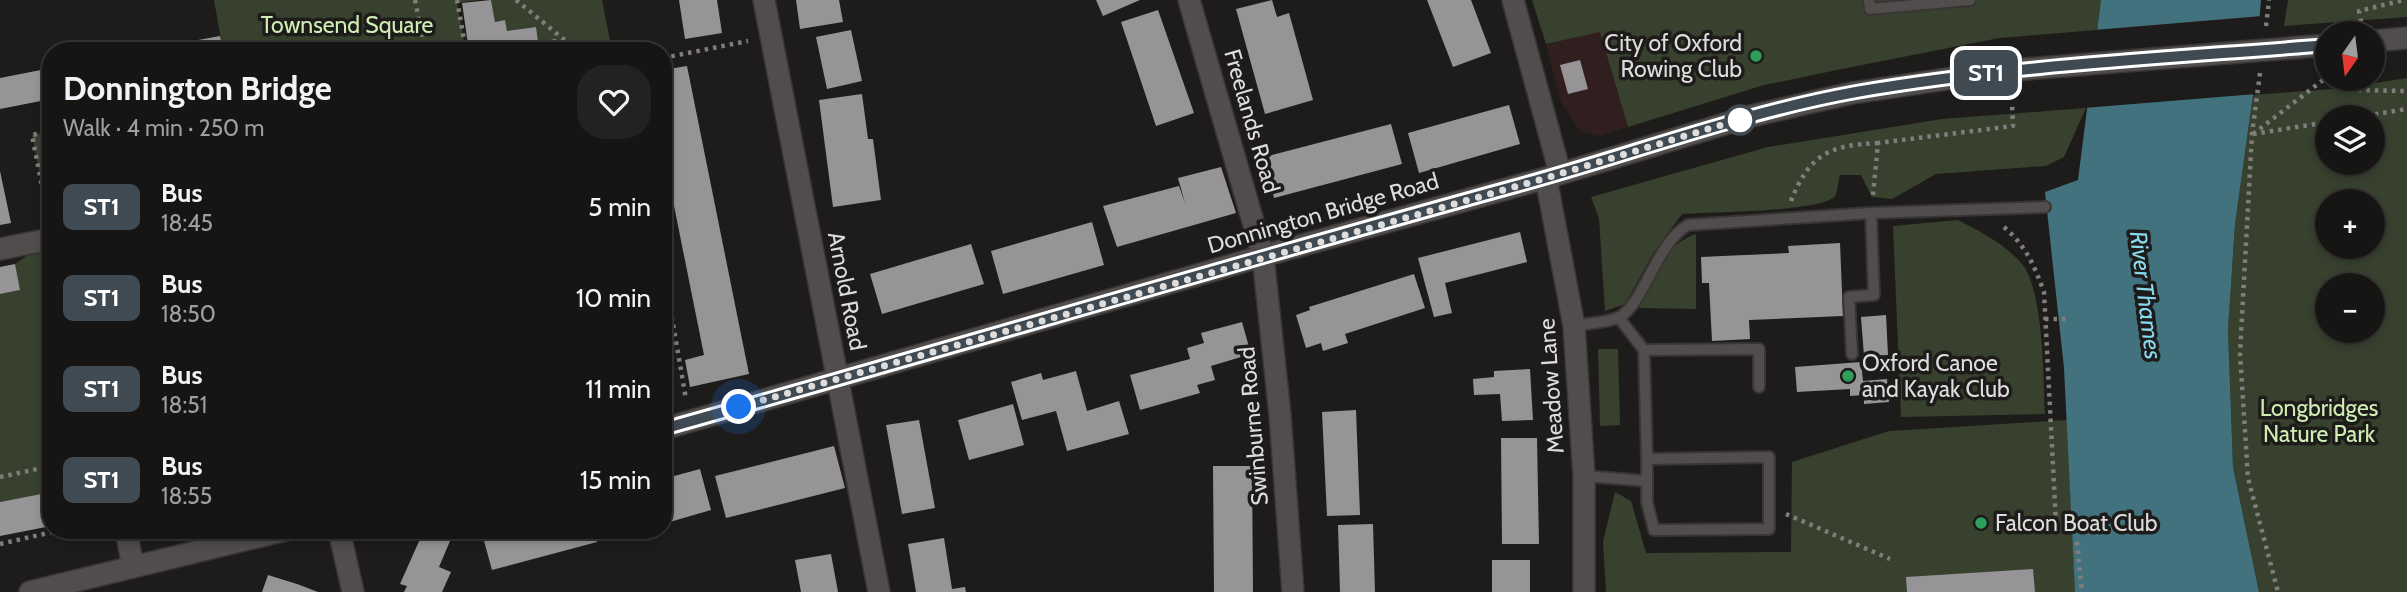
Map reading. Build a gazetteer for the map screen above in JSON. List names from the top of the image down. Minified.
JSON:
{"streets":{"main road":["Freelands Road","Donnington Bridge Road","Arnold Road","Meadow Lane","Swinburne Road"]},"crossings":[["Freelands Road","Donnington Bridge Road"],["Freelands Road","Swinburne Road"],["Donnington Bridge Road","Arnold Road"],["Donnington Bridge Road","Meadow Lane"],["Donnington Bridge Road","Swinburne Road"]],"water":["River Thames"],"parks":["Townsend Square","Longbridges Nature Park"],"places":["City of Oxford Rowing Club","Oxford Canoe and Kayak Club","Falcon Boat Club"],"lines":["bus line ST1"],"north":"bottom","page":{"on_map":"ST1","map_buttons":["+","−"],"heading":["Donnington Bridge","Walk · 4 min · 250 m"],"list":[{"mark":"ST1","name":"Bus","note":"18:45","value":"5 min"},{"mark":"ST1","name":"Bus","note":"18:50","value":"10 min"},{"mark":"ST1","name":"Bus","note":"18:51","value":"11 min"},{"mark":"ST1","name":"Bus","note":"18:55","value":"15 min"}]}}
